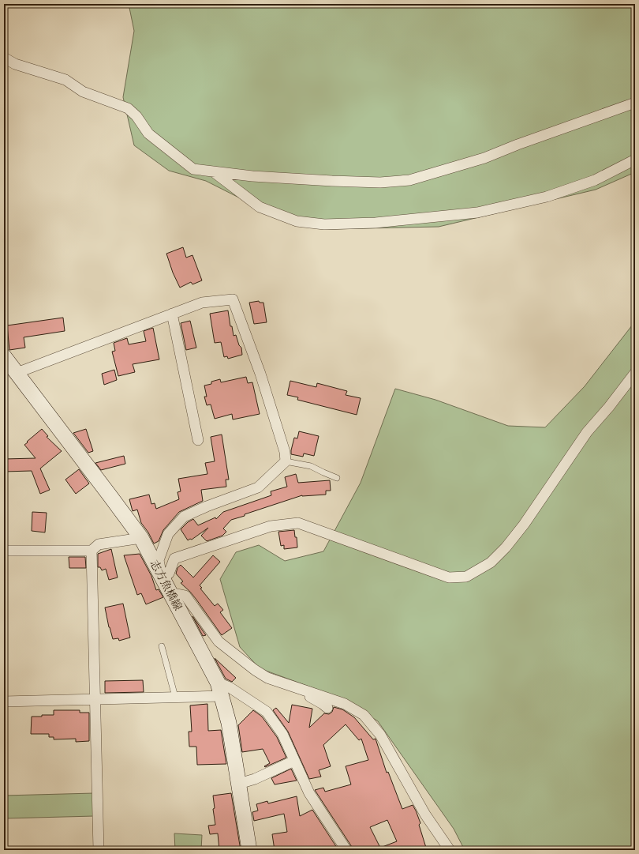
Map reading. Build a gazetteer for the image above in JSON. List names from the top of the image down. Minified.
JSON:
{"streets":{"main road":["志方魚橋線"]}}
